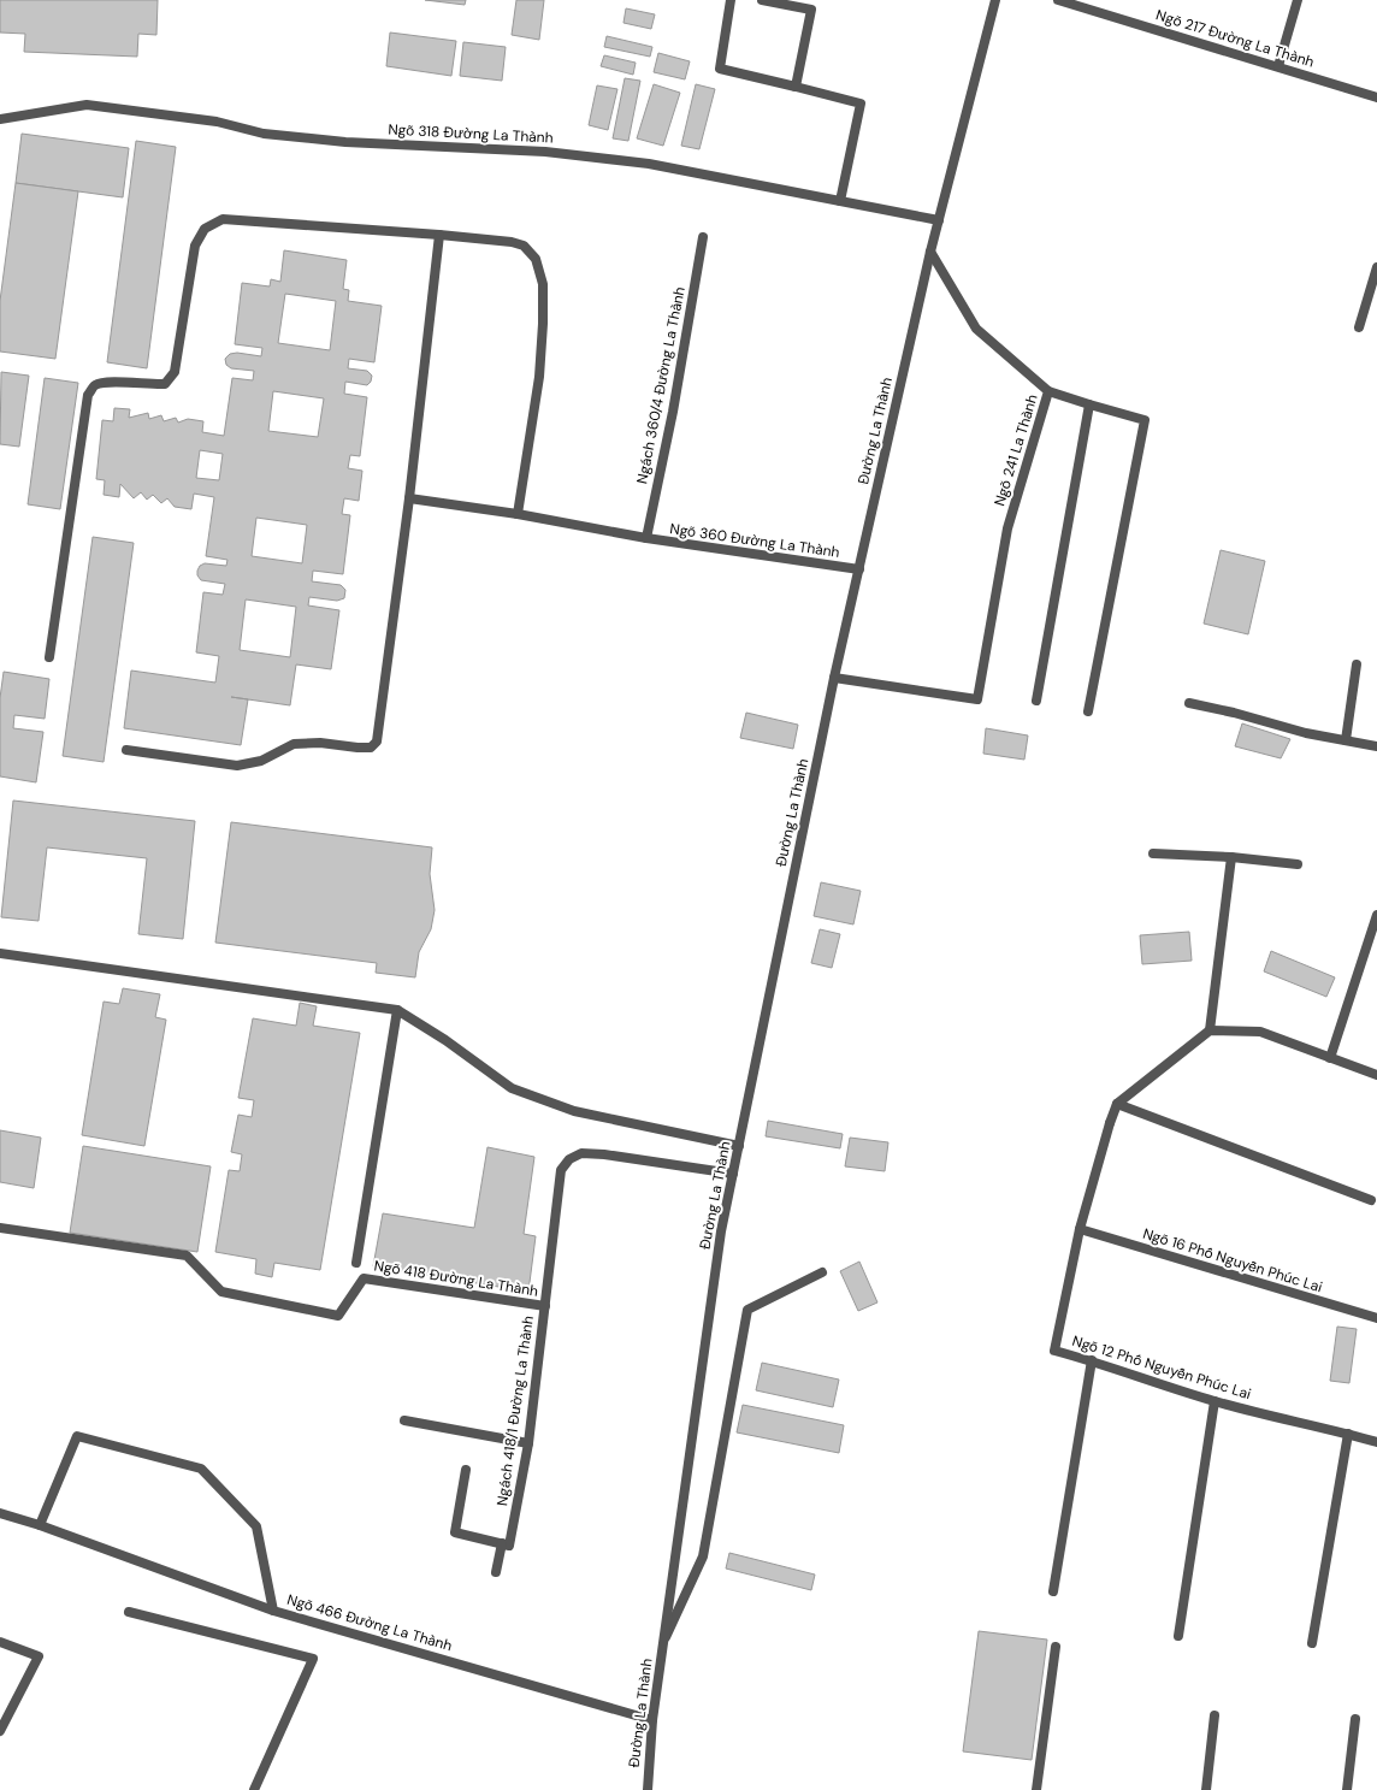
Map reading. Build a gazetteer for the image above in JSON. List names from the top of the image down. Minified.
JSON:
{"streets":{"street":["Ngõ 217 Đường La Thành","Ngõ 318 Đường La Thành","Ngách 360/4 Đường La Thành","Đường La Thành","Ngõ 241 La Thành","Ngõ 360 Đường La Thành","Ngõ 16 Phố Nguyễn Phúc Lai","Ngõ 418 Đường La Thành","Ngõ 12 Phố Nguyễn Phúc Lai","Ngách 418/1 Đường La Thành","Ngõ 466 Đường La Thành"]},"crossings":[["Ngõ 318 Đường La Thành","Đường La Thành"],["Ngách 360/4 Đường La Thành","Ngõ 360 Đường La Thành"],["Đường La Thành","Ngõ 241 La Thành"],["Đường La Thành","Ngõ 360 Đường La Thành"],["Đường La Thành","Ngõ 418 Đường La Thành"],["Đường La Thành","Ngõ 466 Đường La Thành"],["Ngõ 16 Phố Nguyễn Phúc Lai","Ngõ 12 Phố Nguyễn Phúc Lai"],["Ngõ 418 Đường La Thành","Ngách 418/1 Đường La Thành"]]}
